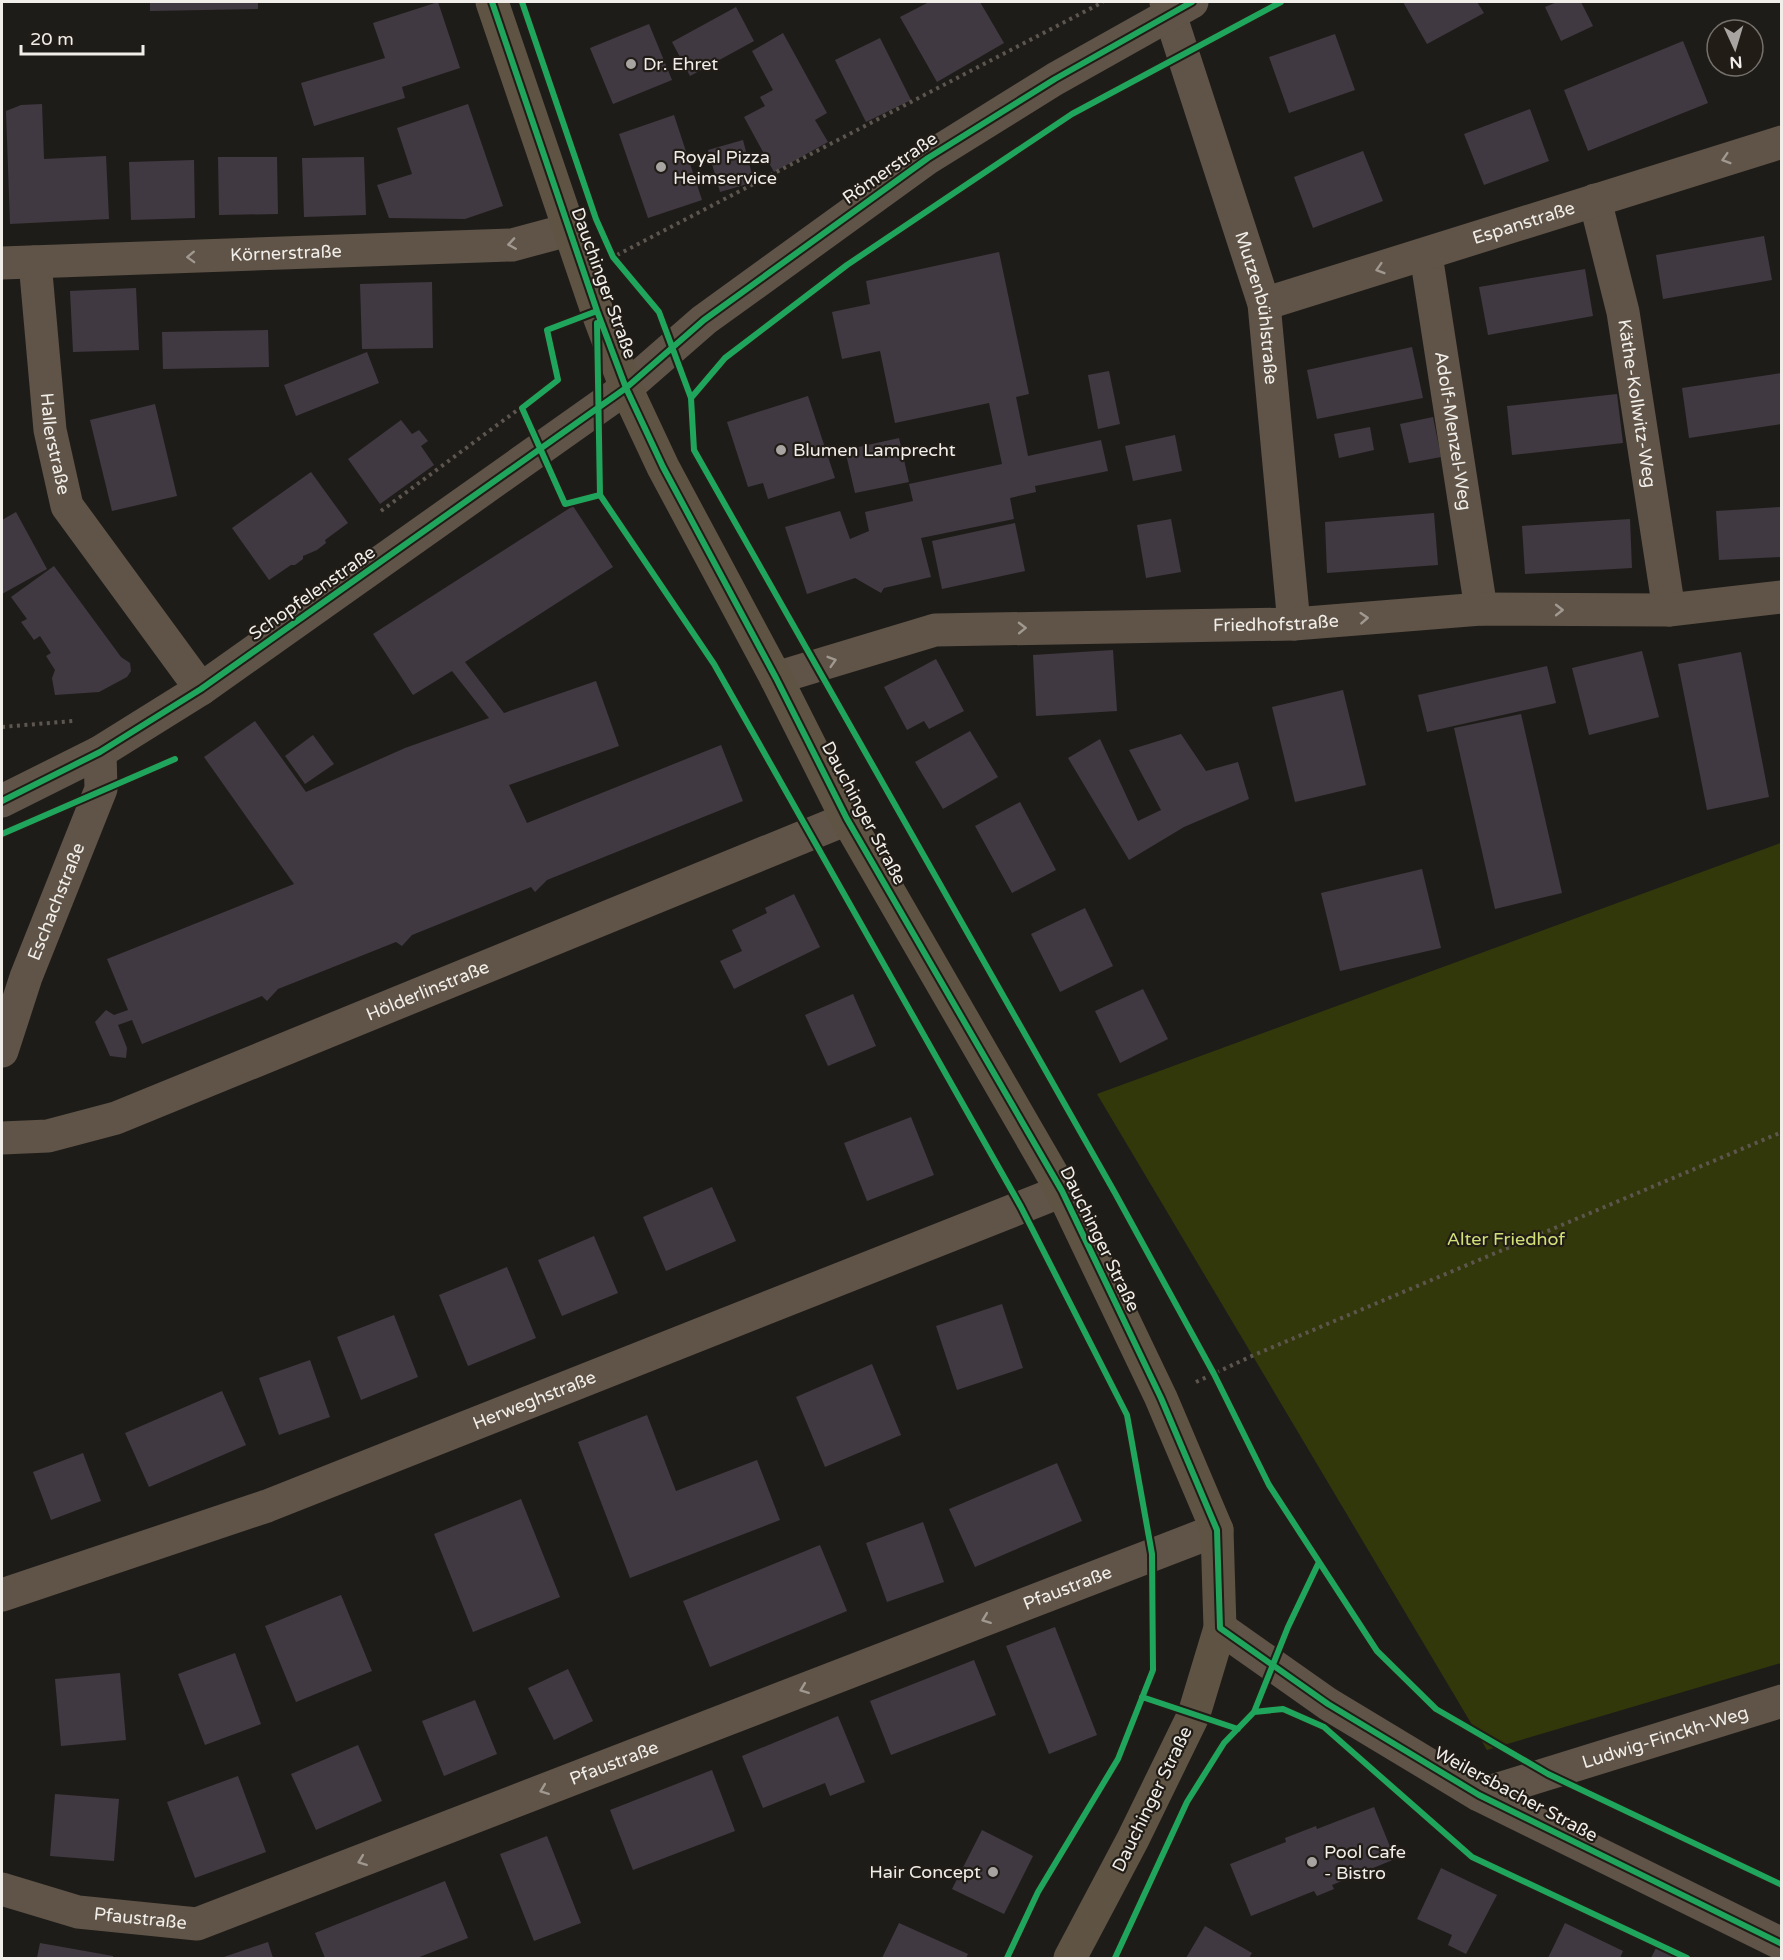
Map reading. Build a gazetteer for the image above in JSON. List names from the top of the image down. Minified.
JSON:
{"streets":{"main road":["Dauchinger Straße"],"street":["Römerstraße","Espanstraße","Körnerstraße","Mutzenbühlstraße","Käthe-Kollwitz-Weg","Adolf-Menzel-Weg","Hallerstraße","Schopfelenstraße","Friedhofstraße","Eschachstraße","Hölderlinstraße","Herweghstraße","Pfaustraße","Ludwig-Finckh-Weg","Weilersbacher Straße"]},"crossings":[["Römerstraße","Dauchinger Straße"],["Römerstraße","Mutzenbühlstraße"],["Römerstraße","Schopfelenstraße"],["Espanstraße","Mutzenbühlstraße"],["Espanstraße","Käthe-Kollwitz-Weg"],["Espanstraße","Adolf-Menzel-Weg"],["Körnerstraße","Dauchinger Straße"],["Körnerstraße","Hallerstraße"],["Dauchinger Straße","Schopfelenstraße"],["Dauchinger Straße","Friedhofstraße"],["Dauchinger Straße","Hölderlinstraße"],["Dauchinger Straße","Herweghstraße"],["Dauchinger Straße","Pfaustraße"],["Dauchinger Straße","Weilersbacher Straße"],["Mutzenbühlstraße","Friedhofstraße"],["Käthe-Kollwitz-Weg","Friedhofstraße"],["Adolf-Menzel-Weg","Friedhofstraße"],["Hallerstraße","Schopfelenstraße"],["Schopfelenstraße","Eschachstraße"],["Ludwig-Finckh-Weg","Weilersbacher Straße"]],"one_way":["Espanstraße","Körnerstraße","Friedhofstraße","Pfaustraße"],"parks":["Alter Friedhof"],"places":["Dr. Ehret","Royal Pizza Heimservice","Blumen Lamprecht","Pool Cafe - Bistro","Hair Concept"],"scale_bar":"20 m","north":"bottom"}
